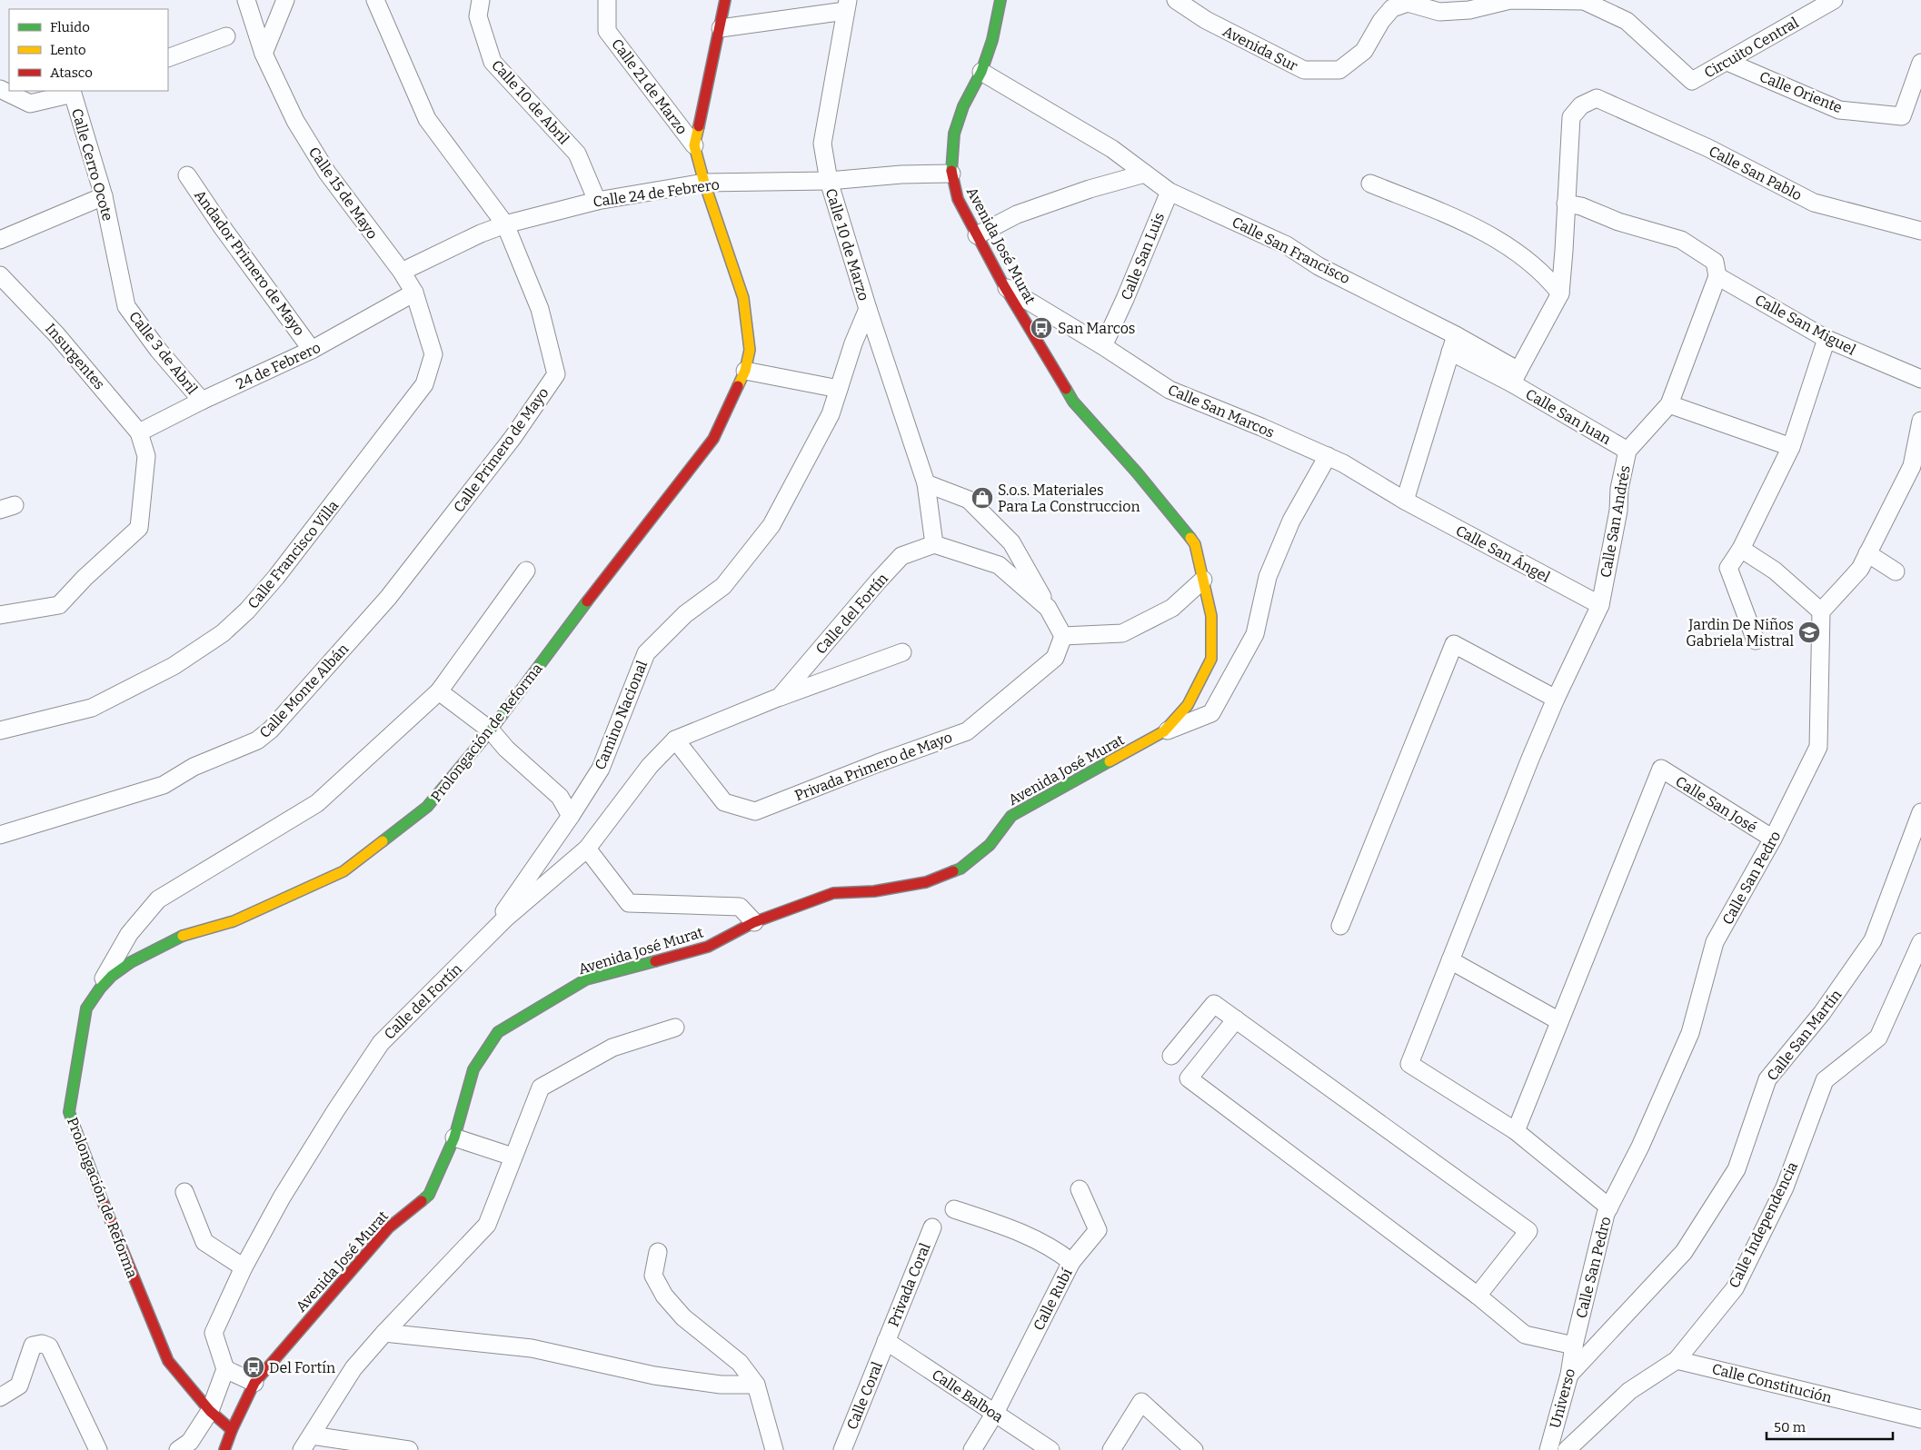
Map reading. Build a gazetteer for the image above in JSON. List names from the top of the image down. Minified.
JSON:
{"streets":{"street":["Circuito Central","Avenida Sur","Calle 21 de Marzo","Calle Oriente","Calle 10 de Abril","Calle Cerro Ocote","Calle San Pablo","Calle 15 de Mayo","Calle 24 de Febrero","Calle 10 de Marzo","Avenida José Murat","Calle San Francisco","Calle San Luis","Andador Primero de Mayo","Calle San Miguel","Calle 3 de Abril","Insurgentes","24 de Febrero","Calle San Marcos","Calle San Juan","Calle Primero de Mayo","Calle San Andrés","Calle San Ángel","Calle Francisco Villa","Calle del Fortín","Calle Monte Albán","Camino Nacional","Prolongación de Reforma","Privada Primero de Mayo","Calle San José","Calle San Pedro","Calle San Martín","Calle Independencia","Privada Coral","Calle Rubí","Calle Constitución","Calle Coral","Calle Balboa","Universo"]},"crossings":[["Circuito Central","Avenida Sur"],["Circuito Central","Calle Oriente"],["Calle 21 de Marzo","Prolongación de Reforma"],["Calle 10 de Abril","Calle 24 de Febrero"],["Calle Cerro Ocote","Calle 3 de Abril"],["Calle 15 de Mayo","Calle 24 de Febrero"],["Calle 15 de Mayo","24 de Febrero"],["Calle 15 de Mayo","Calle Francisco Villa"],["Calle 24 de Febrero","Calle 10 de Marzo"],["Calle 24 de Febrero","Avenida José Murat"],["Calle 24 de Febrero","Calle Primero de Mayo"],["Calle 24 de Febrero","Prolongación de Reforma"],["Calle 10 de Marzo","Calle del Fortín"],["Calle 10 de Marzo","Camino Nacional"],["Avenida José Murat","Calle San Francisco"],["Avenida José Murat","Calle San Marcos"],["Avenida José Murat","Prolongación de Reforma"],["Calle San Francisco","Calle San Luis"],["Calle San Francisco","Calle San Juan"],["Calle San Luis","Calle San Marcos"],["Andador Primero de Mayo","24 de Febrero"],["Calle San Miguel","Calle San Andrés"],["Calle 3 de Abril","24 de Febrero"],["Insurgentes","24 de Febrero"],["Calle San Marcos","Calle San Ángel"],["Calle San Juan","Calle San Andrés"],["Calle Primero de Mayo","Calle Monte Albán"],["Calle San Andrés","Calle San Ángel"],["Calle del Fortín","Camino Nacional"],["Calle del Fortín","Privada Primero de Mayo"],["Calle San José","Calle San Pedro"],["Calle San Pedro","Universo"],["Calle San Martín","Universo"],["Calle Independencia","Calle Constitución"],["Privada Coral","Calle Coral"],["Privada Coral","Calle Balboa"],["Calle Rubí","Calle Balboa"],["Calle Coral","Calle Balboa"]],"places":{"bus stop":["San Marcos","Del Fortín"],"shop":["S.o.s. Materiales Para La Construccion"],"school or university":["Jardin De Niños Gabriela Mistral"]},"legend":["Fluido","Lento","Atasco"],"scale_bar":"50 m"}
